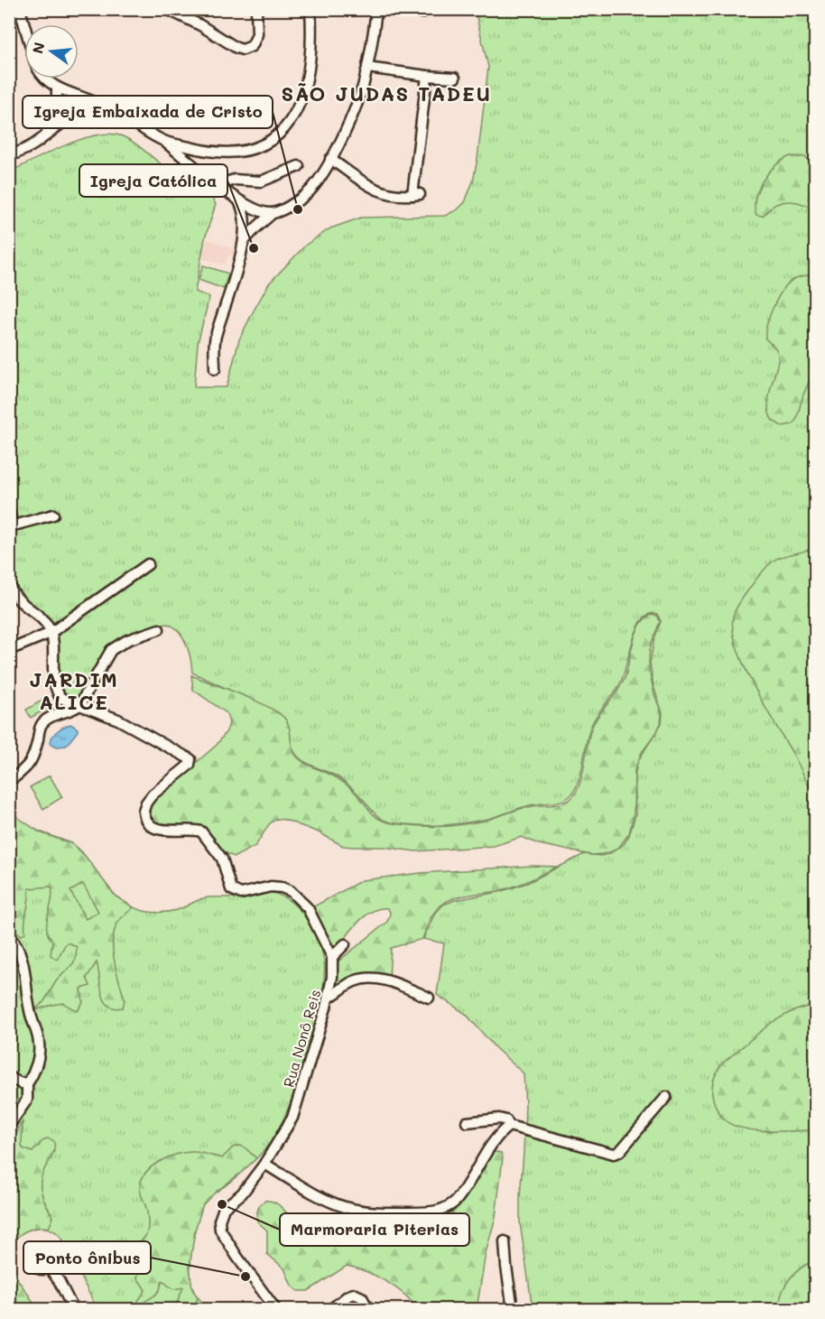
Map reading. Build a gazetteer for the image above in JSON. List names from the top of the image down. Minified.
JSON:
{"streets":{"street":["Rua Nonô Reis"]},"districts":["SÃO JUDAS TADEU","JARDIM ALICE"],"places":["Igreja Embaixada de Cristo","Igreja Católica","Marmoraria Piterias","Ponto ônibus"],"north":"left"}
